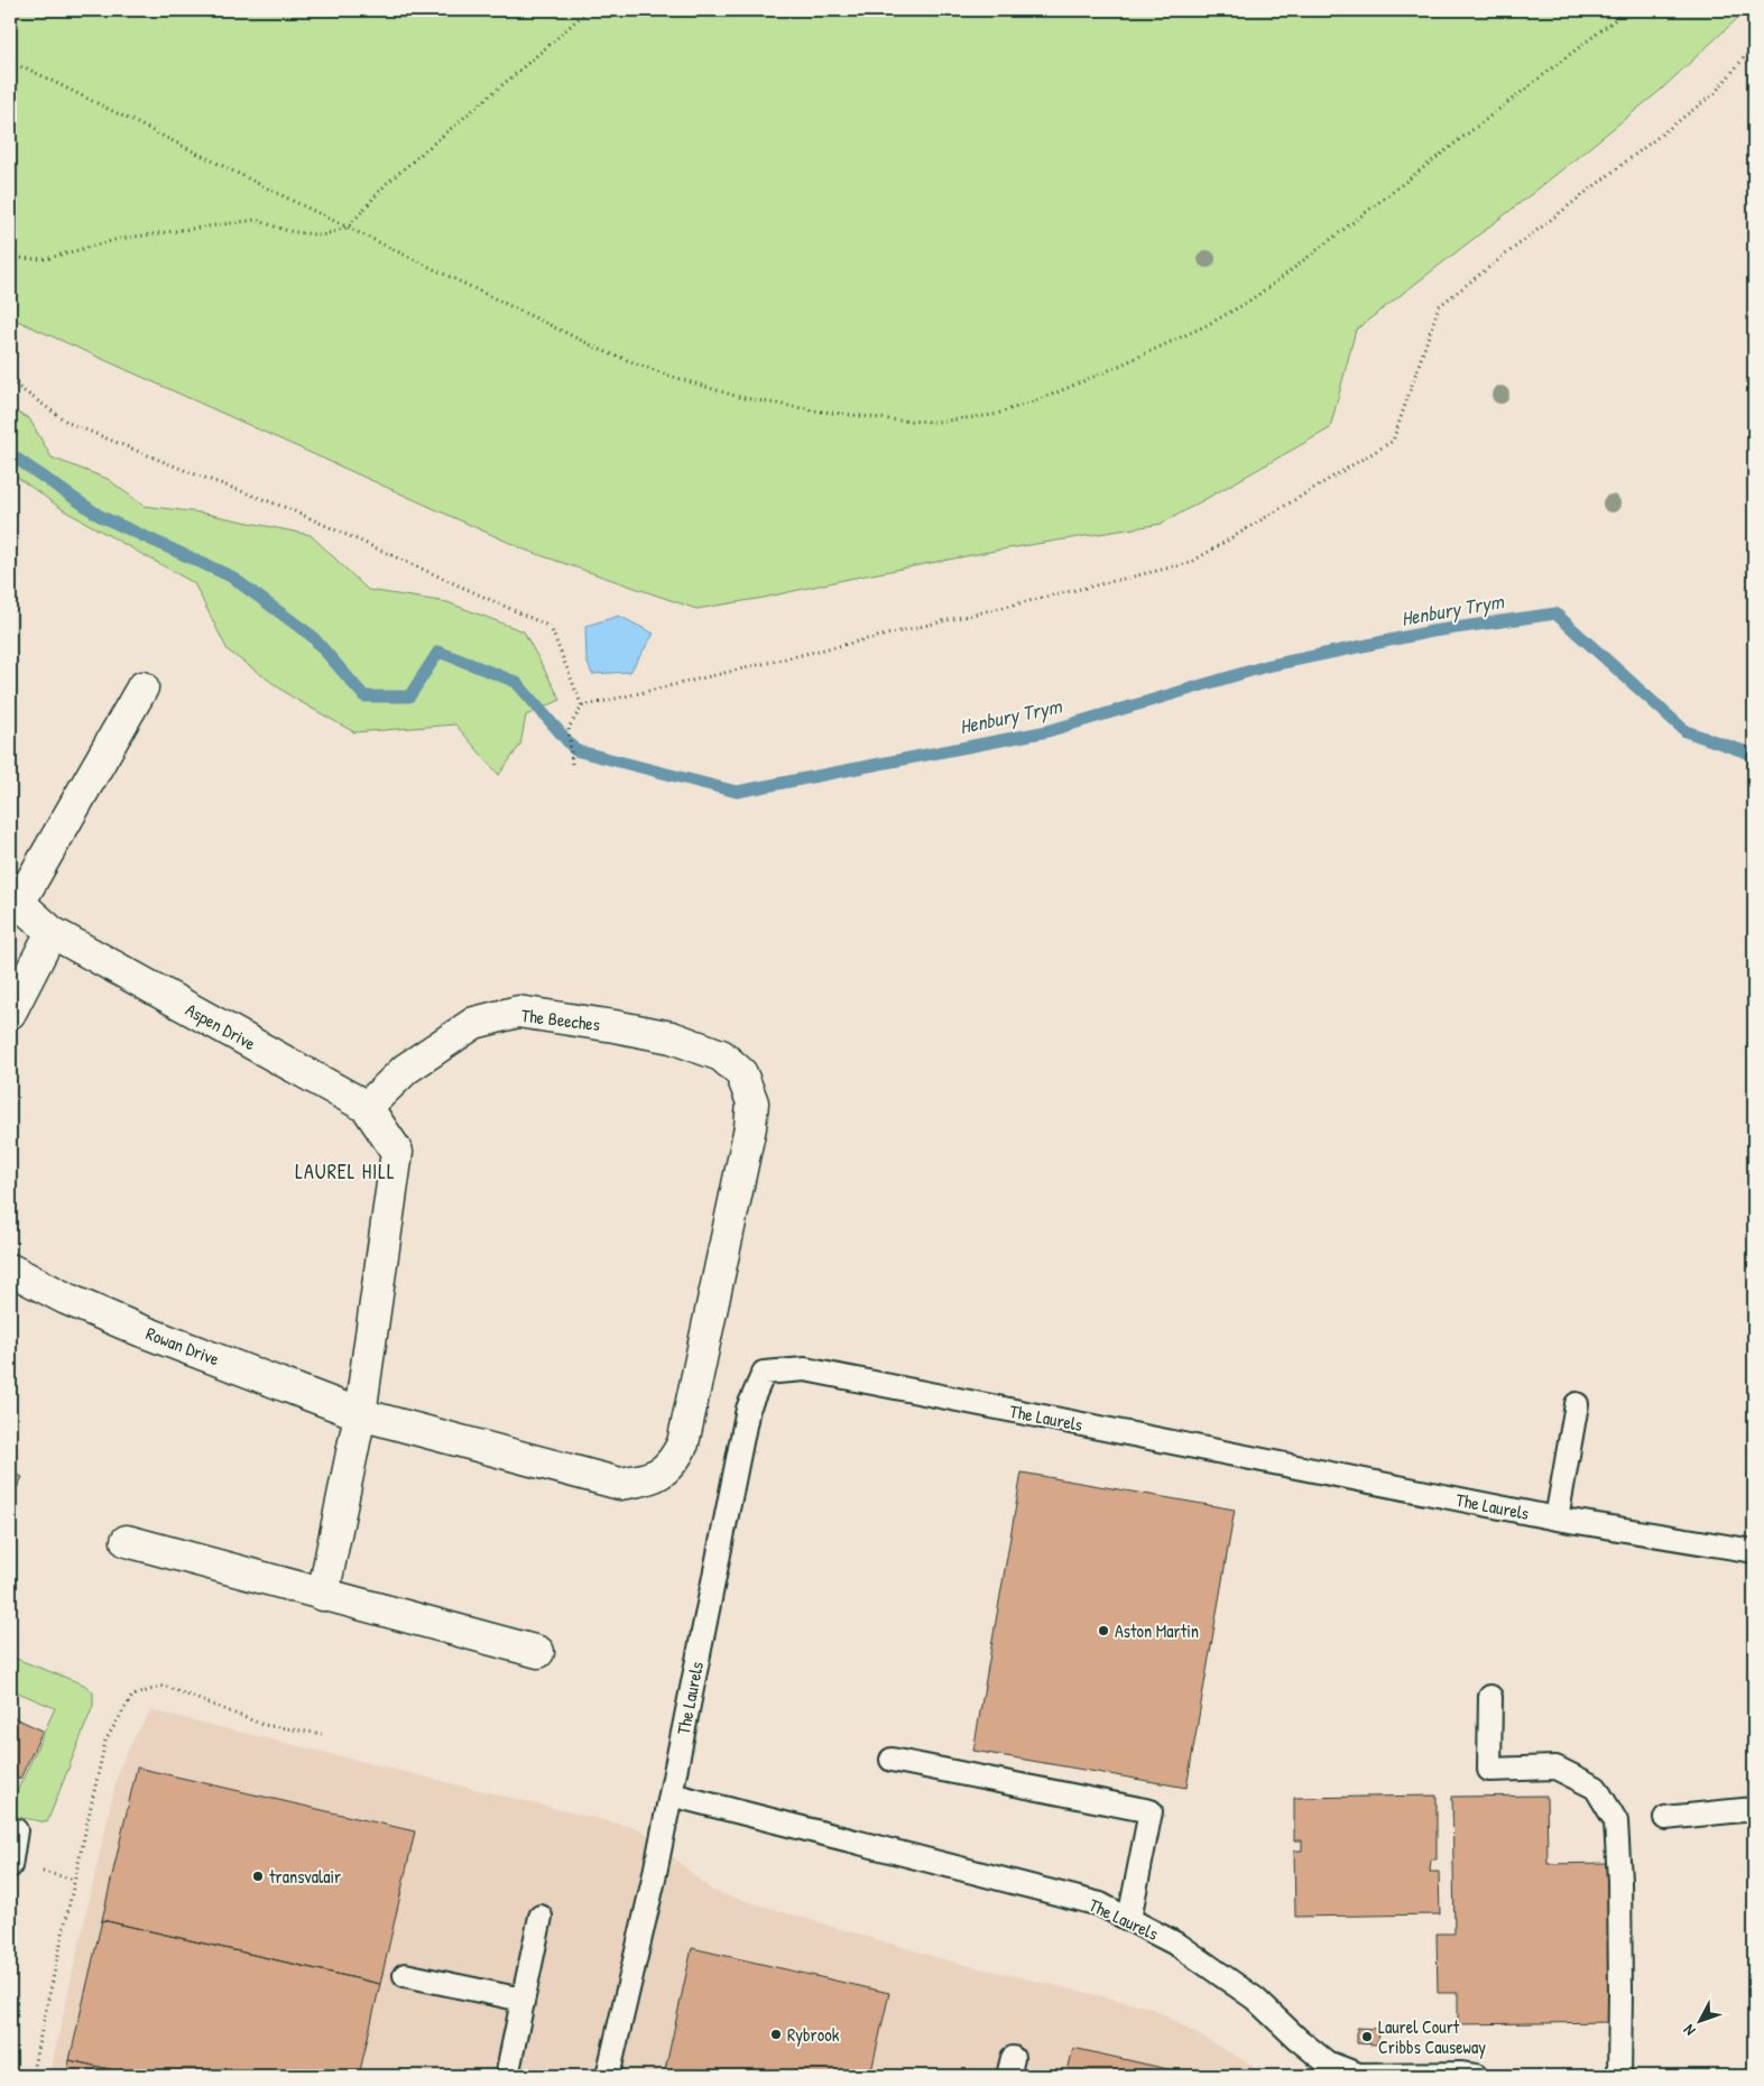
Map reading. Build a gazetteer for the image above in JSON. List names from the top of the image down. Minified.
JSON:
{"streets":{"street":["The Beeches","Aspen Drive","Rowan Drive"],"lane":["The Laurels"]},"crossings":[["The Beeches","Aspen Drive"],["The Beeches","Rowan Drive"],["Aspen Drive","Rowan Drive"]],"districts":["LAUREL HILL"],"water":["Henbury Trym"],"places":["Aston Martin","transvalair","Rybrook","Laurel Court Cribbs Causeway"],"north":"bottom left"}
